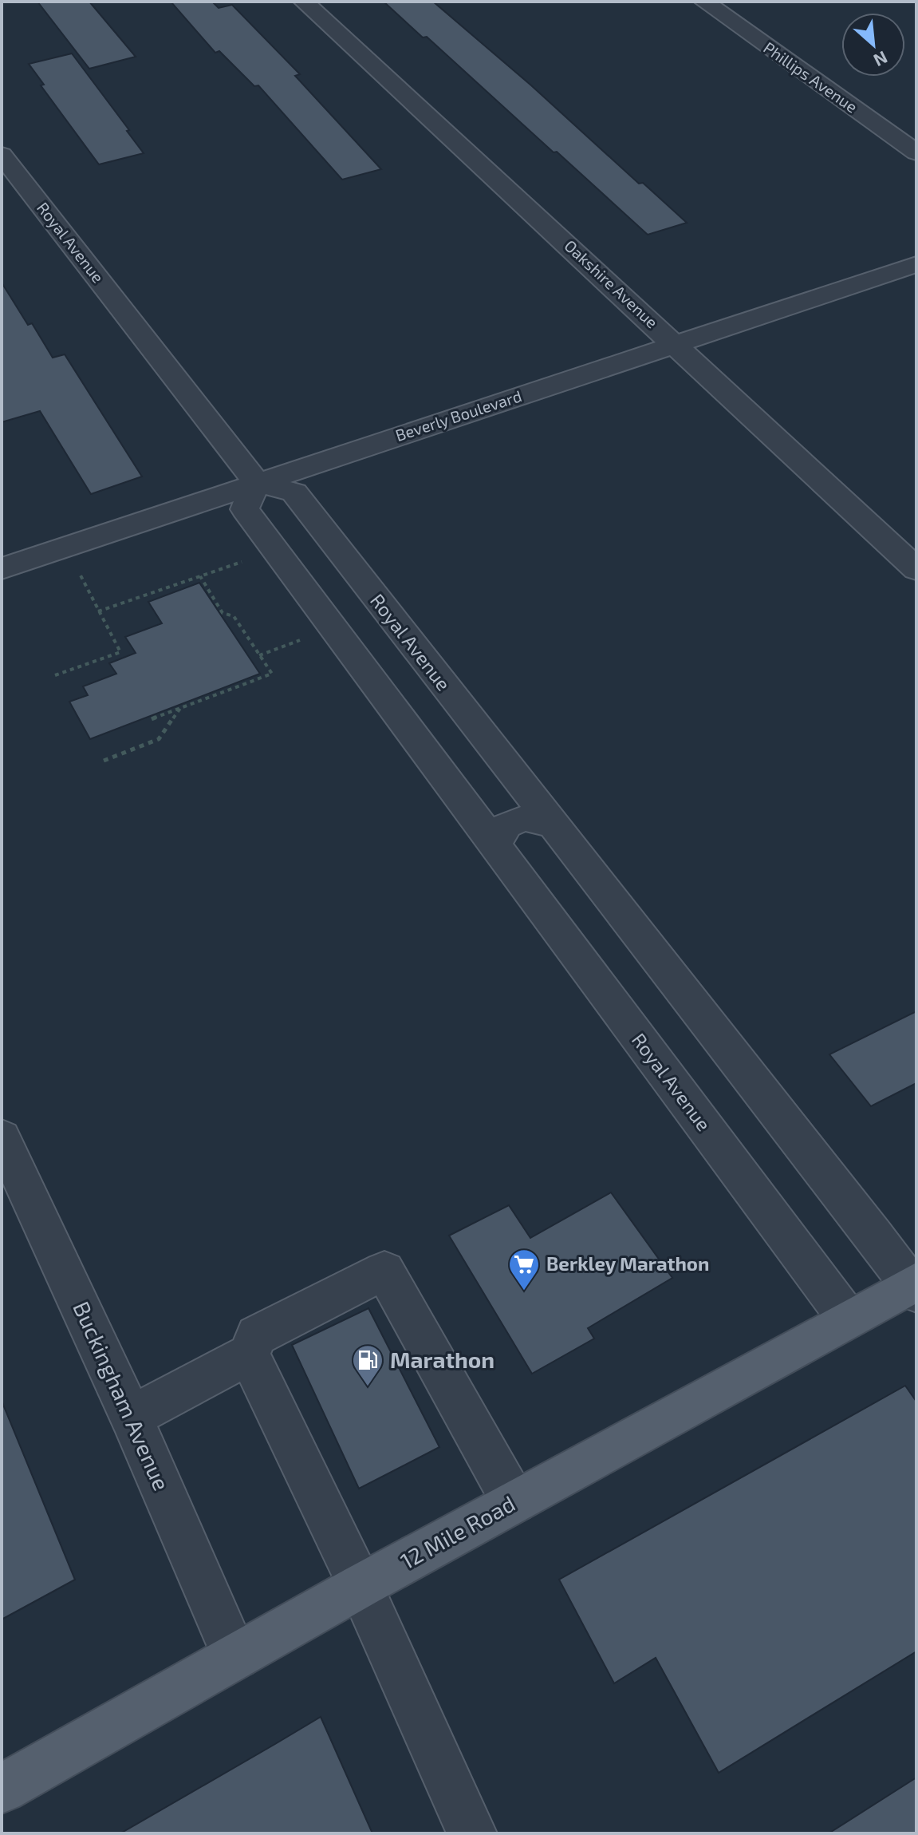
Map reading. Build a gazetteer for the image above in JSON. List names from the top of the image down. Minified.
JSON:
{"streets":{"main road":["12 Mile Road"],"street":["Phillips Avenue","Royal Avenue","Oakshire Avenue","Beverly Boulevard","Buckingham Avenue"]},"crossings":[["Royal Avenue","Beverly Boulevard"],["Royal Avenue","12 Mile Road"],["Oakshire Avenue","Beverly Boulevard"],["Buckingham Avenue","12 Mile Road"]],"places":{"supermarket":["Berkley Marathon"],"fuel station":["Marathon"]},"north":"bottom right"}
